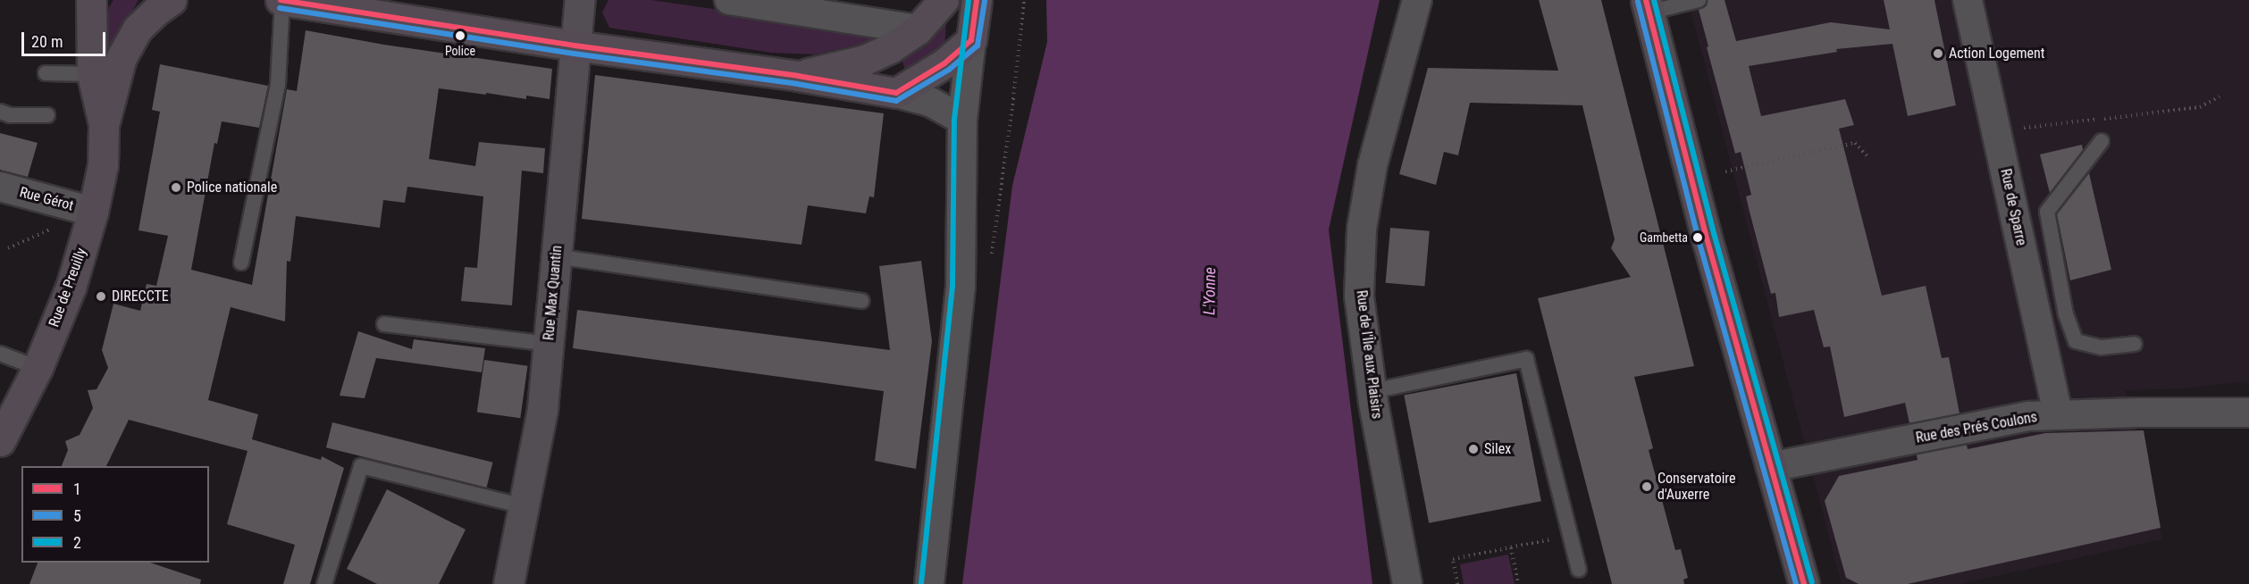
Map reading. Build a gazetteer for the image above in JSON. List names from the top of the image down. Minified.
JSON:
{"streets":{"main road":["Rue de Preuilly"],"street":["Rue Gérot","Rue de Sparre","Rue Max Quantin","Rue de l'Île aux Plaisirs","Rue des Prés Coulons"]},"crossings":[["Rue Gérot","Rue de Preuilly"],["Rue de Sparre","Rue des Prés Coulons"]],"water":["L'Yonne"],"places":["Police","Action Logement","Police nationale","Gambetta","DIRECCTE","Silex","Conservatoire d'Auxerre"],"lines":["transit line 1","transit line 2","transit line 5"],"legend":["1","5","2"],"scale_bar":"20 m"}
